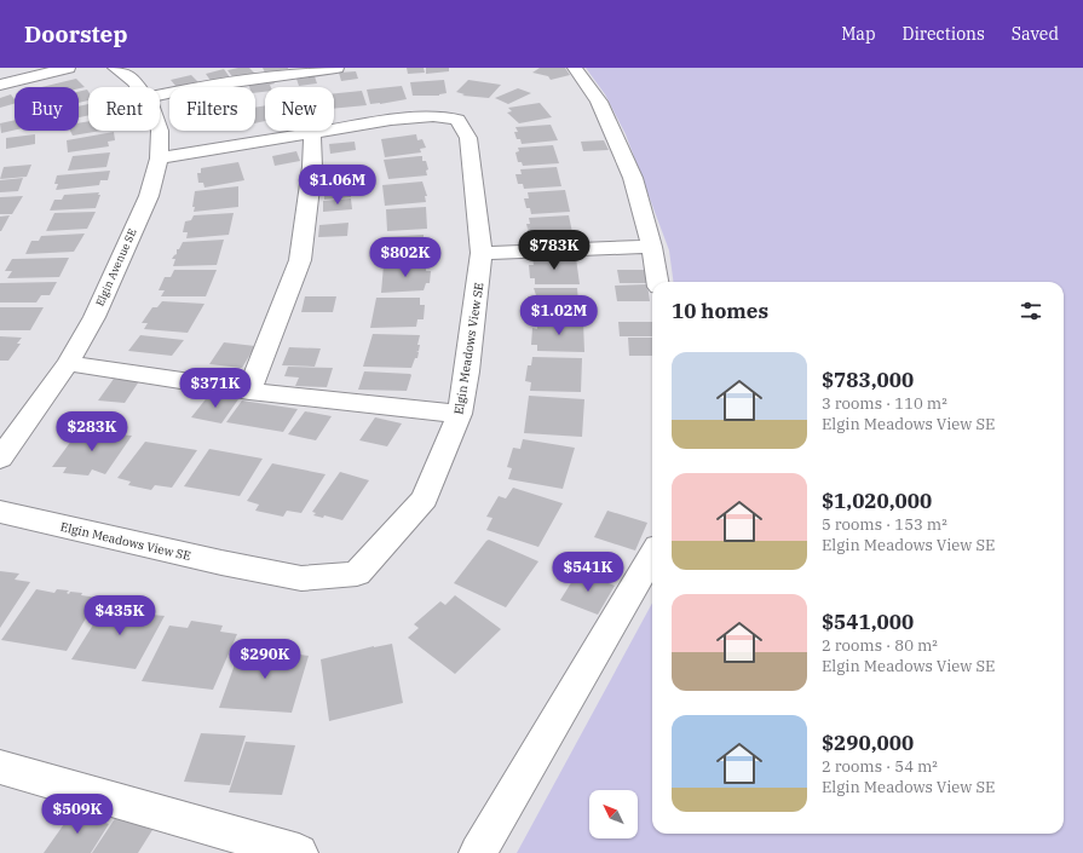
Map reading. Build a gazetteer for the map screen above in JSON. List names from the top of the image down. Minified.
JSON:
{"streets":{"street":["Elgin Avenue SE","Elgin Meadows View SE"]},"crossings":[["Elgin Avenue SE","Elgin Meadows View SE"]],"north":"top left","page":{"header":"Doorstep","nav":["Map","Directions","Saved"],"chip":["Buy","Rent","Filters","New"],"price":["$1.06M","$783K","$802K","$1.02M","$371K","$283K","$541K","$435K","$290K","$509K"],"heading":"10 homes","list":[{"name":"$783,000","note":"3 rooms · 110 m² · Elgin Meadows View SE"},{"name":"$1,020,000","note":"5 rooms · 153 m² · Elgin Meadows View SE"},{"name":"$541,000","note":"2 rooms · 80 m² · Elgin Meadows View SE"},{"name":"$290,000","note":"2 rooms · 54 m² · Elgin Meadows View SE"}]}}
